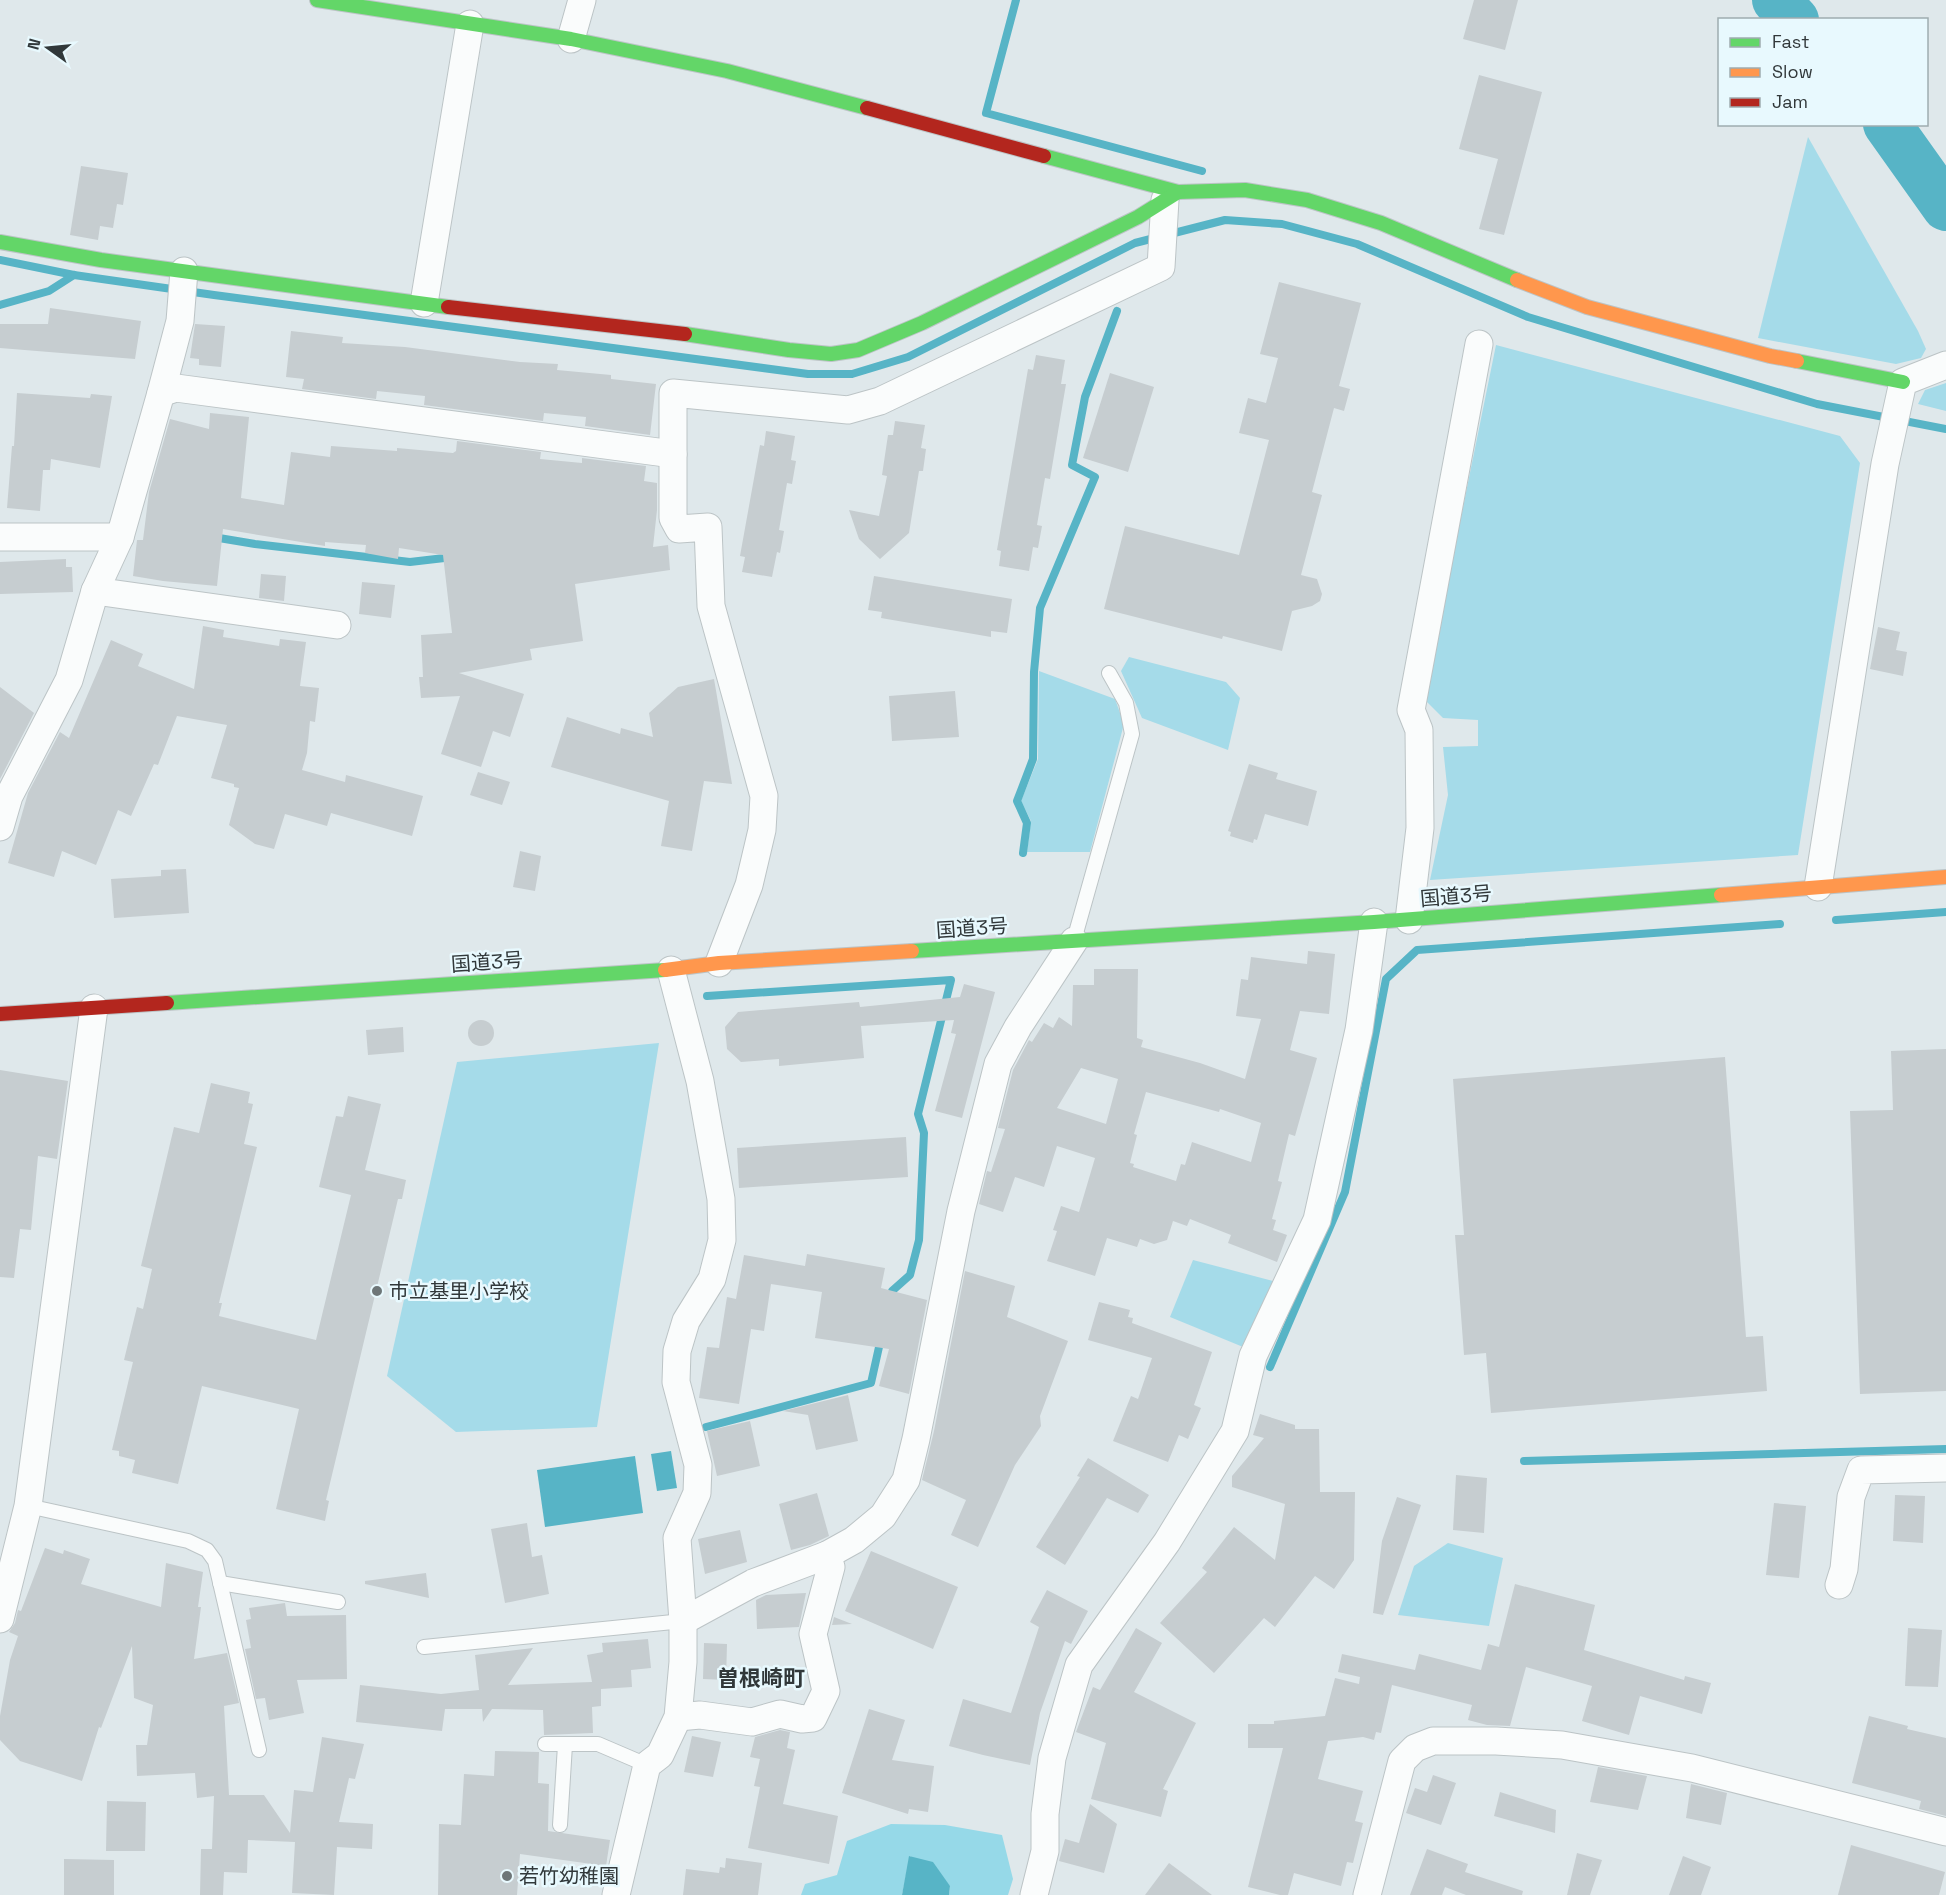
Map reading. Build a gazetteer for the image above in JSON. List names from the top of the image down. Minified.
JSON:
{"streets":{"main road":["国道3号"]},"districts":["曽根崎町"],"places":["市立基里小学校","若竹幼稚園"],"legend":["Fast","Slow","Jam"],"north":"left"}
